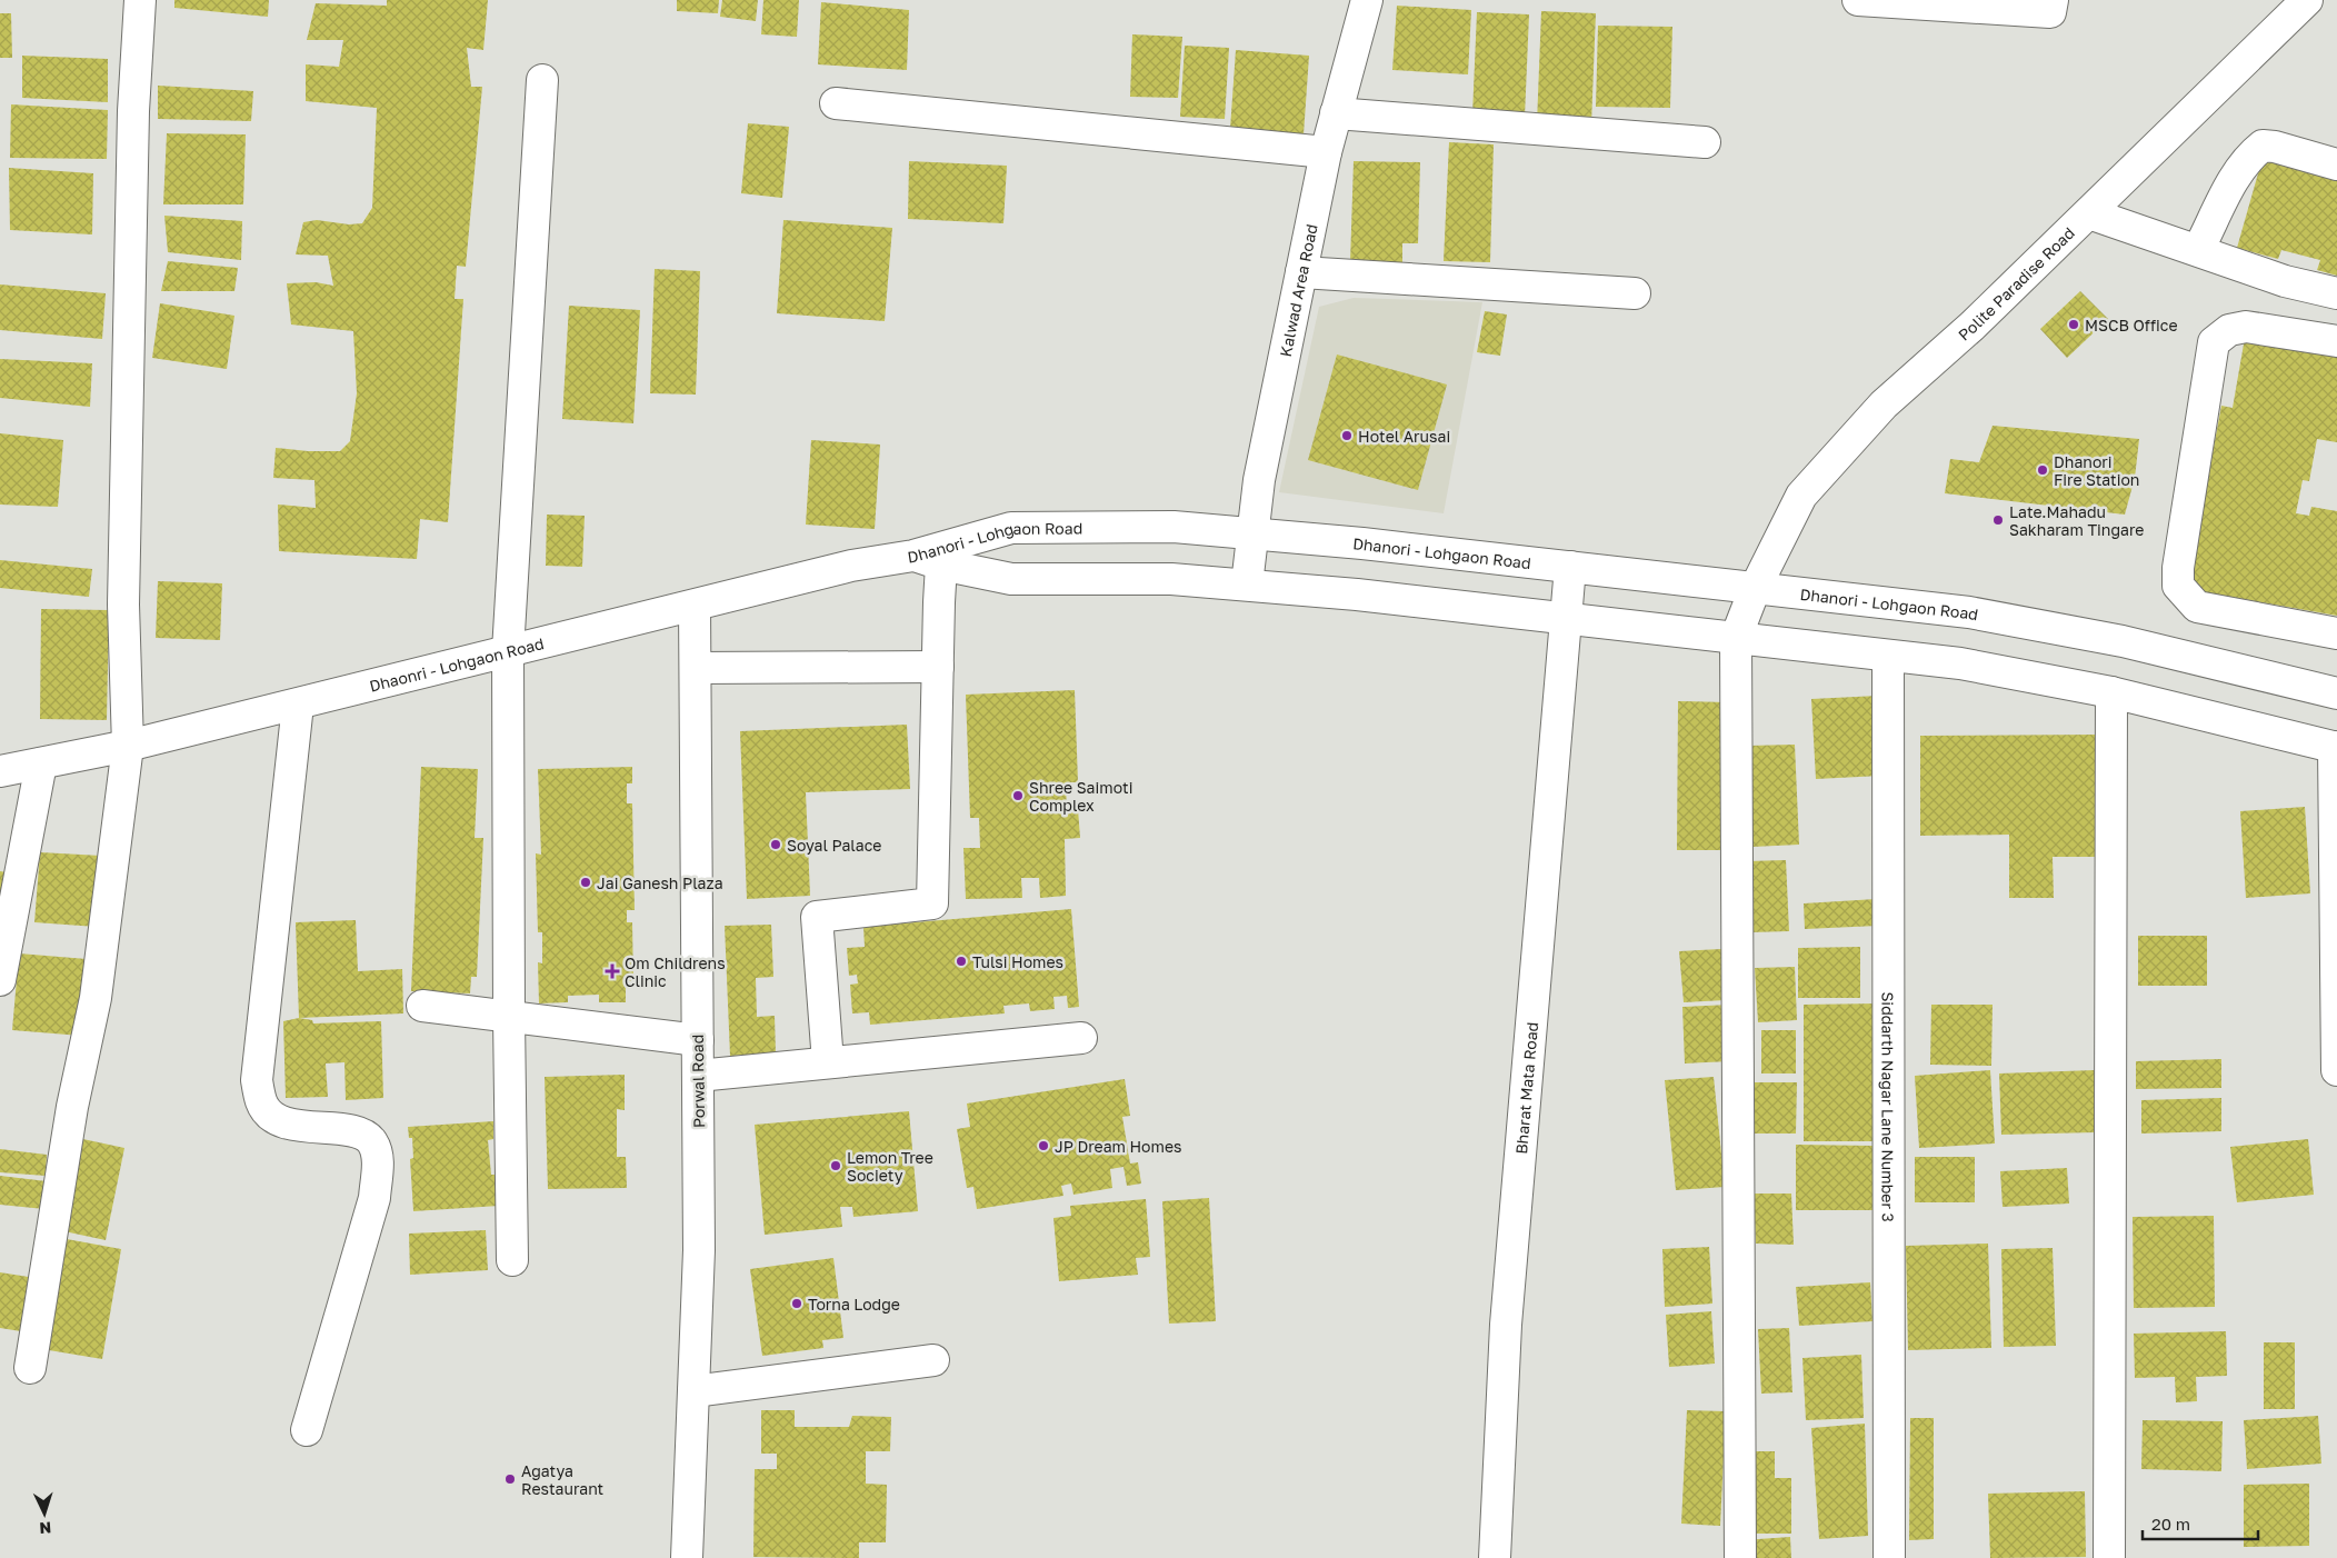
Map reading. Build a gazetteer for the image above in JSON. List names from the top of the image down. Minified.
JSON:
{"streets":{"street":["Polite Paradise Road","Kalwad Area Road","Dhanori - Lohgaon Road","Dhaonri - Lohgaon Road","Porwal Road","Bharat Mata Road","Siddarth Nagar Lane Number 3"]},"crossings":[["Polite Paradise Road","Dhanori - Lohgaon Road"],["Kalwad Area Road","Dhanori - Lohgaon Road"],["Dhanori - Lohgaon Road","Dhaonri - Lohgaon Road"],["Dhanori - Lohgaon Road","Bharat Mata Road"],["Dhanori - Lohgaon Road","Siddarth Nagar Lane Number 3"],["Dhaonri - Lohgaon Road","Porwal Road"]],"places":{"other":["MSCB Office","Hotel Arusai","Dhanori Fire Station","Late.Mahadu Sakharam Tingare","Shree Saimoti Complex","Soyal Palace","Jai Ganesh Plaza","Tulsi Homes","JP Dream Homes","Lemon Tree Society","Torna Lodge","Agatya Restaurant"],"health":["Om Childrens Clinic"]},"scale_bar":"20 m","north":"bottom"}
